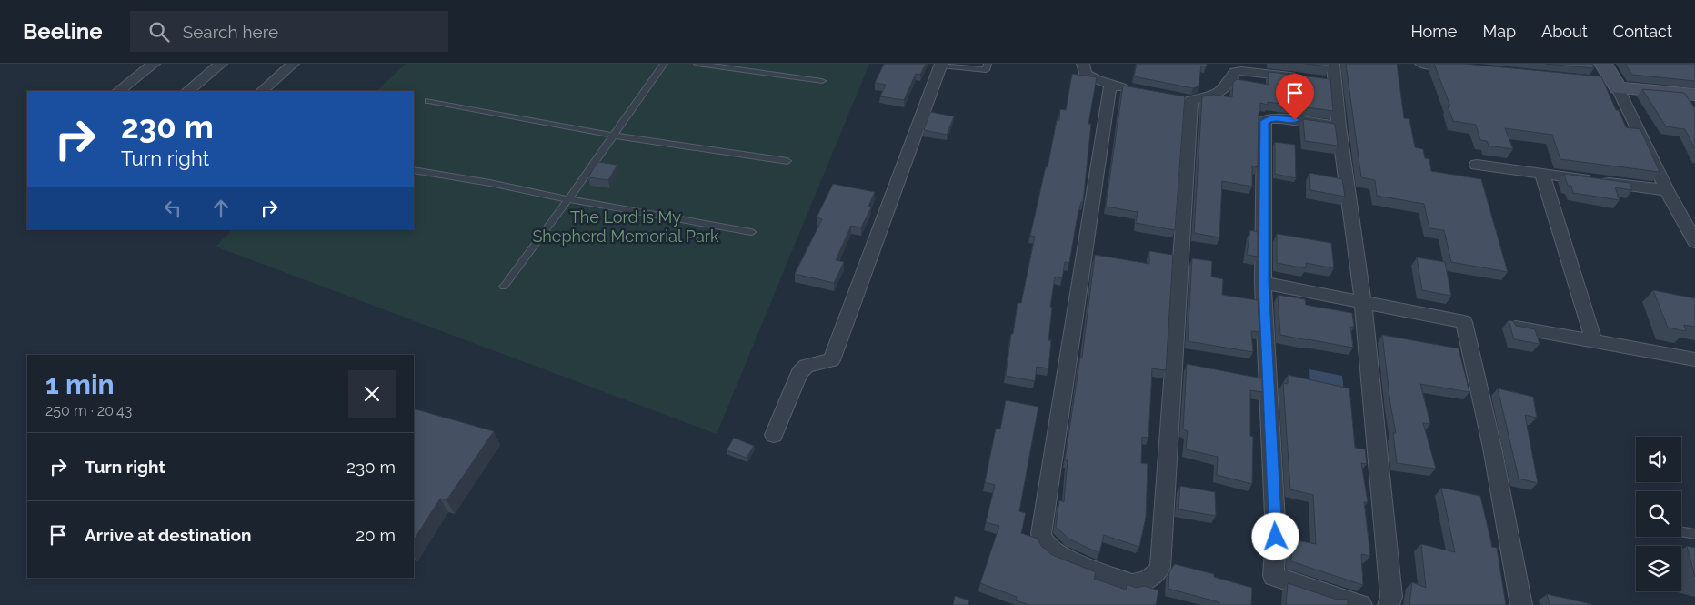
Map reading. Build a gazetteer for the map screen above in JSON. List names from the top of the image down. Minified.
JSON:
{"parks":["The Lord is My Shepherd Memorial Park"],"page":{"header":"Beeline","search":"Search here","nav":["Home","Map","About","Contact"],"turn":["230 m","Turn right"],"heading":["1 min","250 m · 20:43"],"list":[{"name":"Turn right","value":"230 m"},{"name":"Arrive at destination","value":"20 m"}]}}
